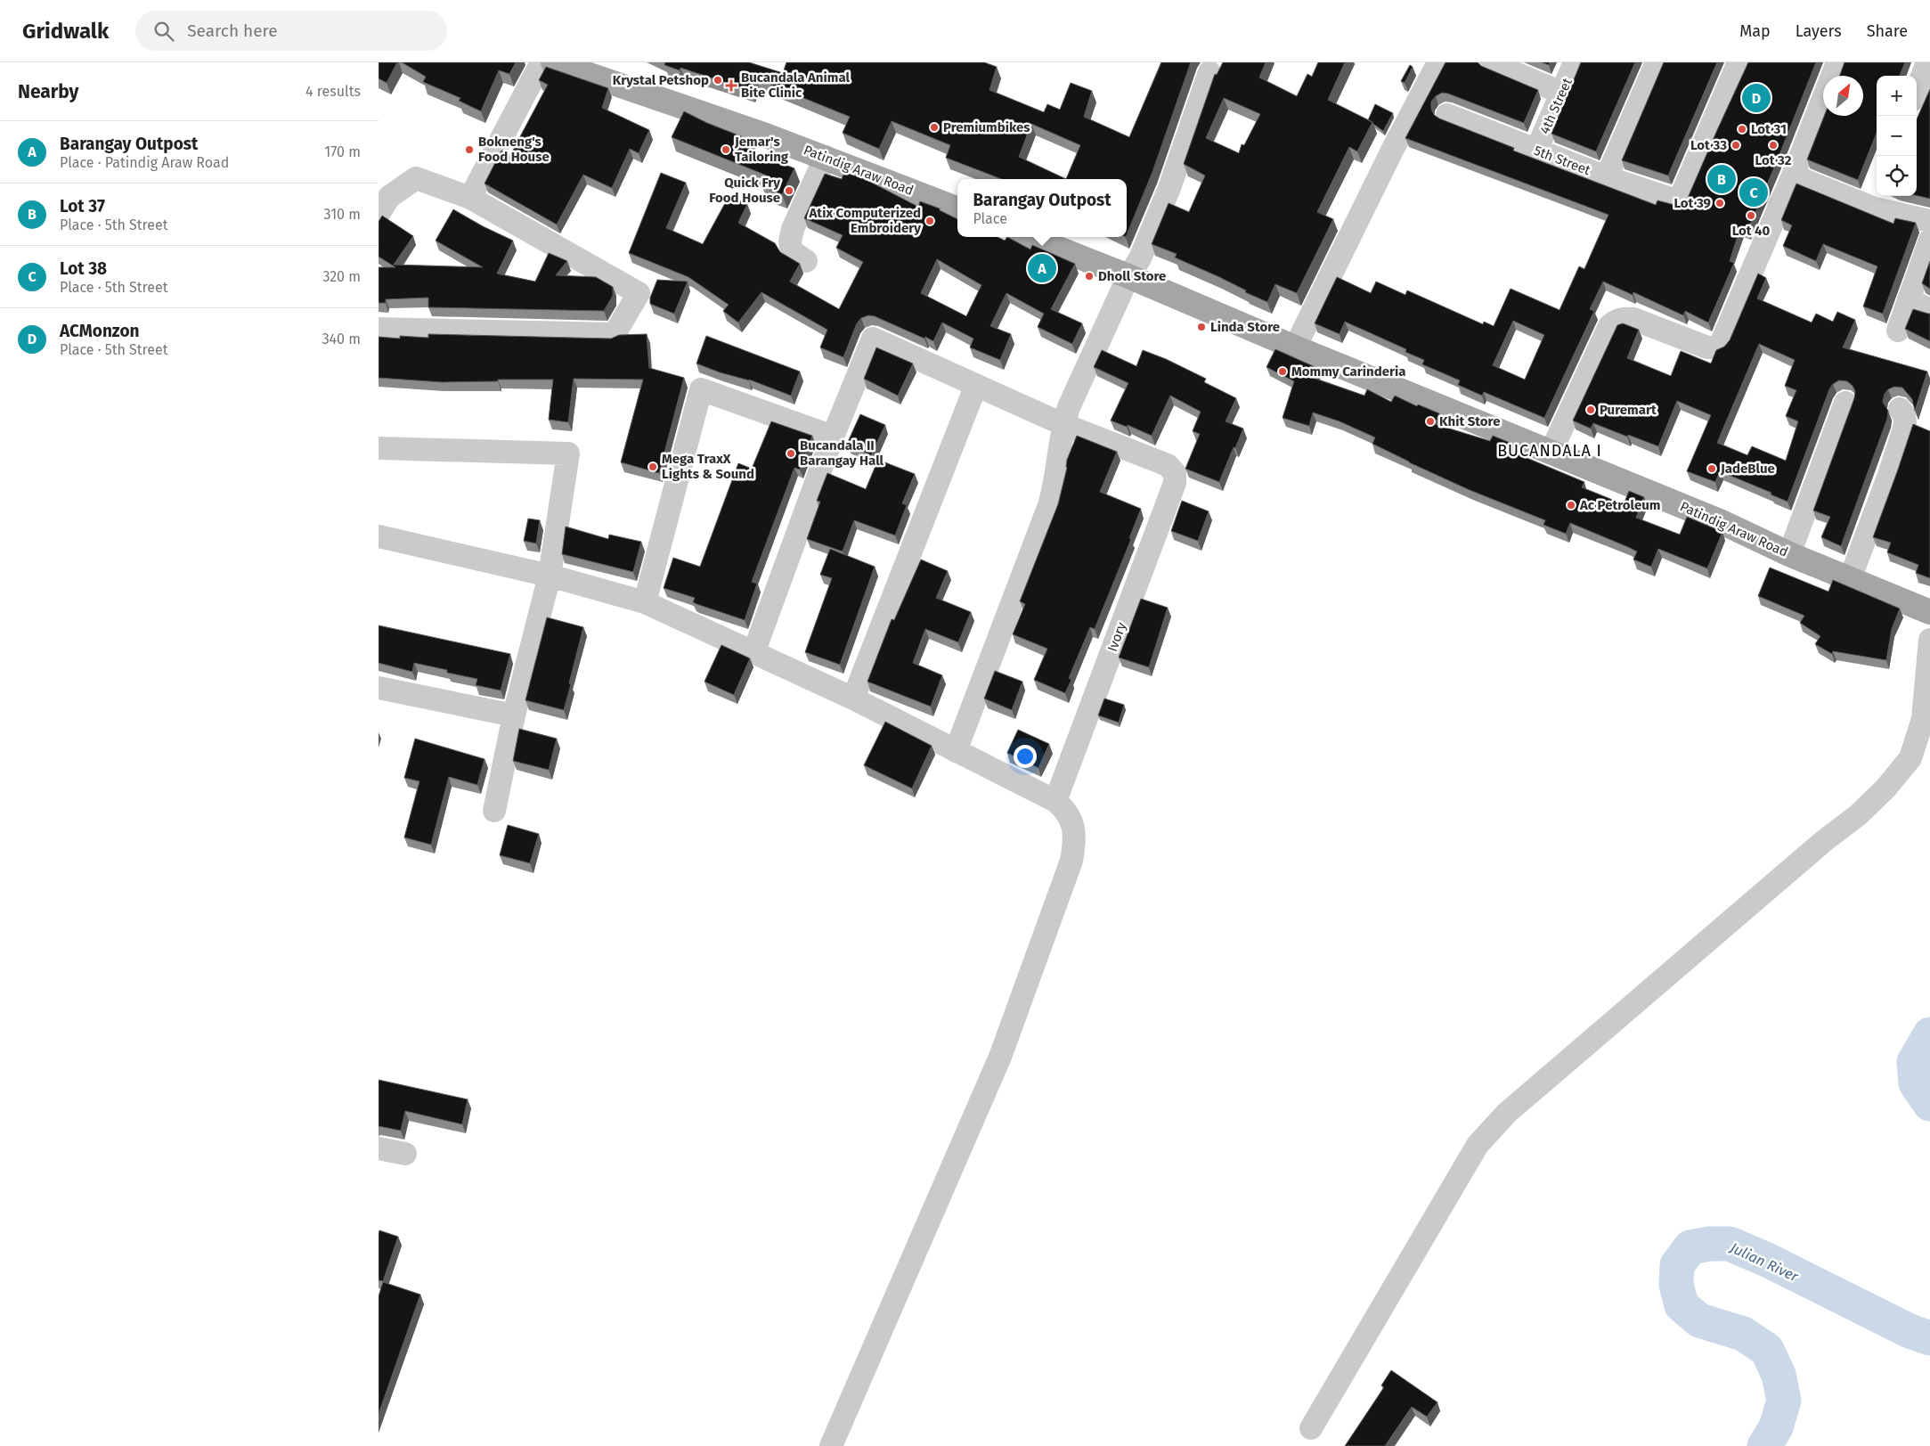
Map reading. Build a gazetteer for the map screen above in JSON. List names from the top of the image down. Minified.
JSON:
{"streets":{"main road":["Patindig Araw Road"],"street":["4th Street","5th Street","Ivory"]},"crossings":[["4th Street","5th Street"]],"districts":["BUCANDALA I"],"water":["Julian River"],"places":{"other":["Krystal Petshop","Premiumbikes","Lot 31","Lot 33","Lot 32","Bokneng's Food House","Jemar's Tailoring","Quick Fry Food House","Lot 39","Lot 40","Atix Computerized Embroidery","Dholl Store","Linda Store","Mommy Carinderia","Puremart","Khit Store","Bucandala II Barangay Hall","Mega TraxX Lights & Sound","JadeBlue","Ac Petroleum"],"health":["Bucandala Animal Bite Clinic"]},"north":"top right","page":{"header":"Gridwalk","search":"Search here","nav":["Map","Layers","Share"],"heading":["Nearby","4 results"],"map_buttons":["+","−"],"pins":["D","B","C","A"],"list":[{"mark":"A","name":"Barangay Outpost","note":"Place · Patindig Araw Road","value":"170 m"},{"mark":"B","name":"Lot 37","note":"Place · 5th Street","value":"310 m"},{"mark":"C","name":"Lot 38","note":"Place · 5th Street","value":"320 m"},{"mark":"D","name":"ACMonzon","note":"Place · 5th Street","value":"340 m"}],"popup":["Barangay Outpost","Place"]}}
